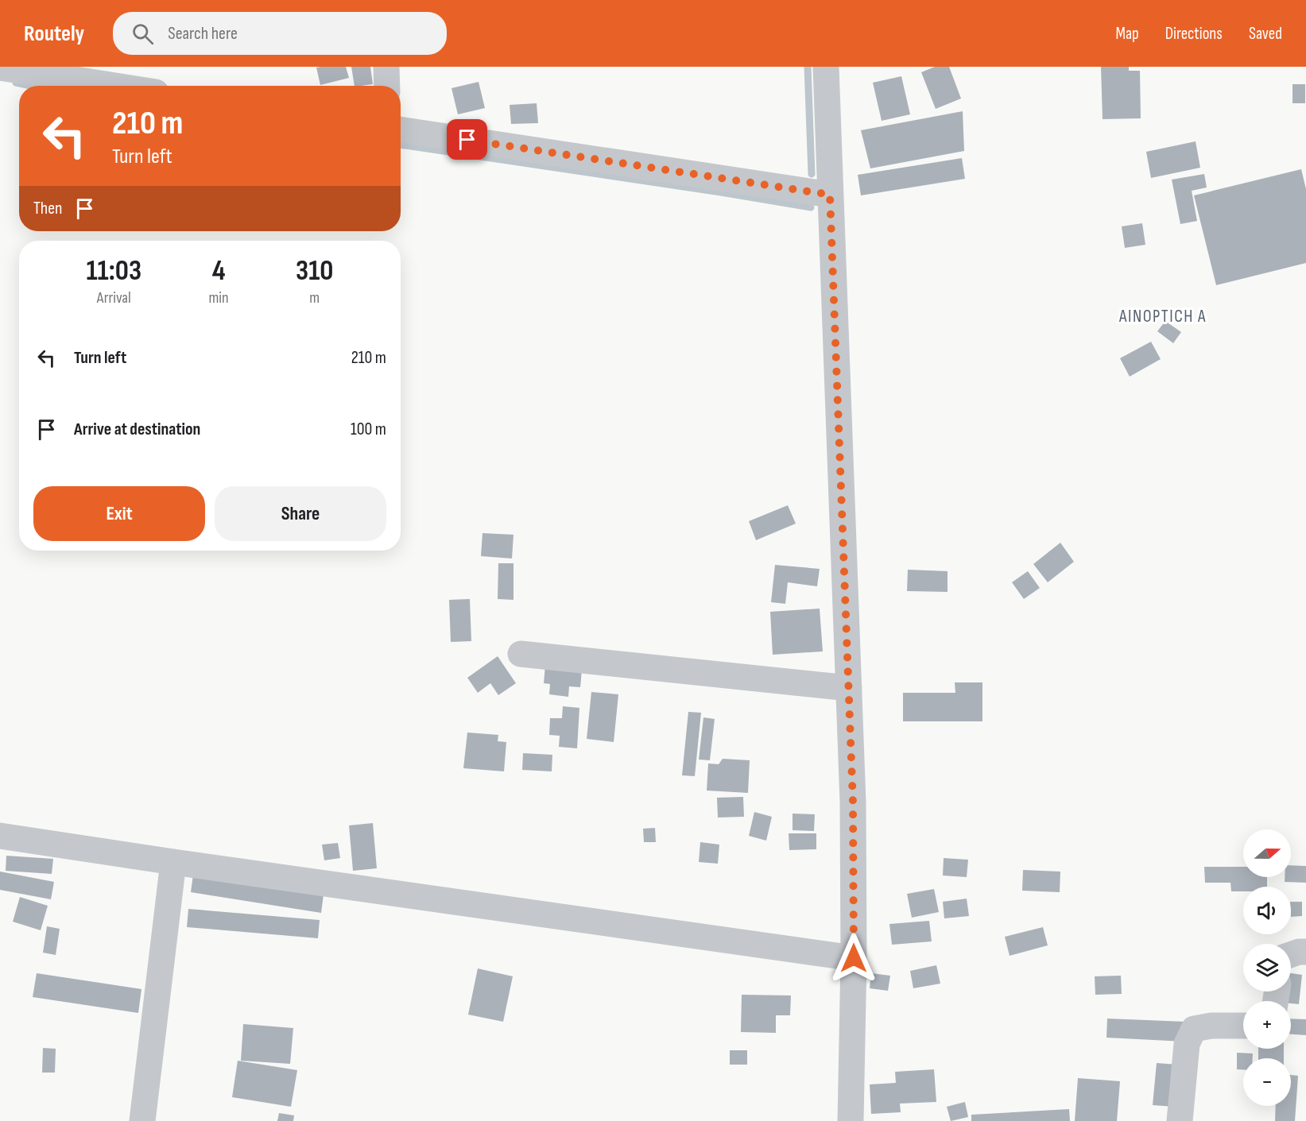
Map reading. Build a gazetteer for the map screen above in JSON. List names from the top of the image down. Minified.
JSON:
{"districts":["AINOPTICH A"],"north":"right","page":{"header":"Routely","search":"Search here","nav":["Map","Directions","Saved"],"turn":["210 m","Turn left"],"then":"Then","eta":["11:03","Arrival","4","min","310","m"],"list":[{"name":"Turn left","value":"210 m"},{"name":"Arrive at destination","value":"100 m"}],"buttons":["Exit","Share"],"map_buttons":["+","−"]}}
